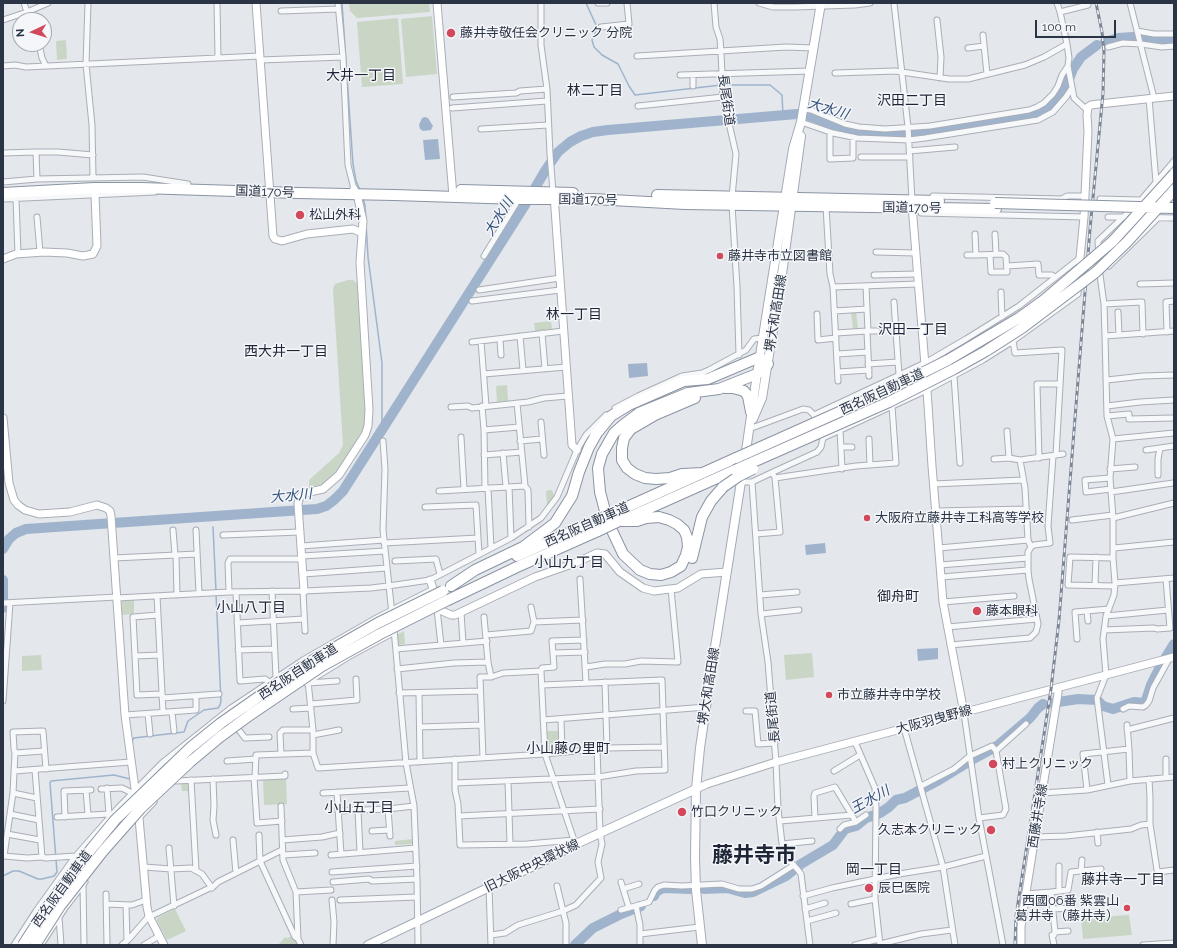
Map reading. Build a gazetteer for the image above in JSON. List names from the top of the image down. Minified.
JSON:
{"streets":{"highway":["国道170号","西名阪自動車道"],"main road":["堺大和高田線","旧大阪中央環状線"],"street":["長尾街道","大阪羽曳野線","西藤井寺線"]},"crossings":[["長尾街道","国道170号"],["長尾街道","大阪羽曳野線"],["国道170号","堺大和高田線"],["堺大和高田線","大阪羽曳野線"],["堺大和高田線","旧大阪中央環状線"],["大阪羽曳野線","西藤井寺線"],["大阪羽曳野線","旧大阪中央環状線"]],"districts":["大井一丁目","林二丁目","沢田二丁目","林一丁目","沢田一丁目","西大井一丁目","小山九丁目","御舟町","小山八丁目","小山藤の里町","小山五丁目","藤井寺市","岡一丁目","藤井寺一丁目"],"water":["大水川","王水川"],"places":["藤井寺敬任会クリニック 分院","松山外科","藤井寺市立図書館","大阪府立藤井寺工科高等学校","藤本眼科","市立藤井寺中学校","村上クリニック","竹口クリニック","久志本クリニック","辰巳医院","西國06番 紫雲山 葛井寺（藤井寺）"],"scale_bar":"100 m","north":"left"}
